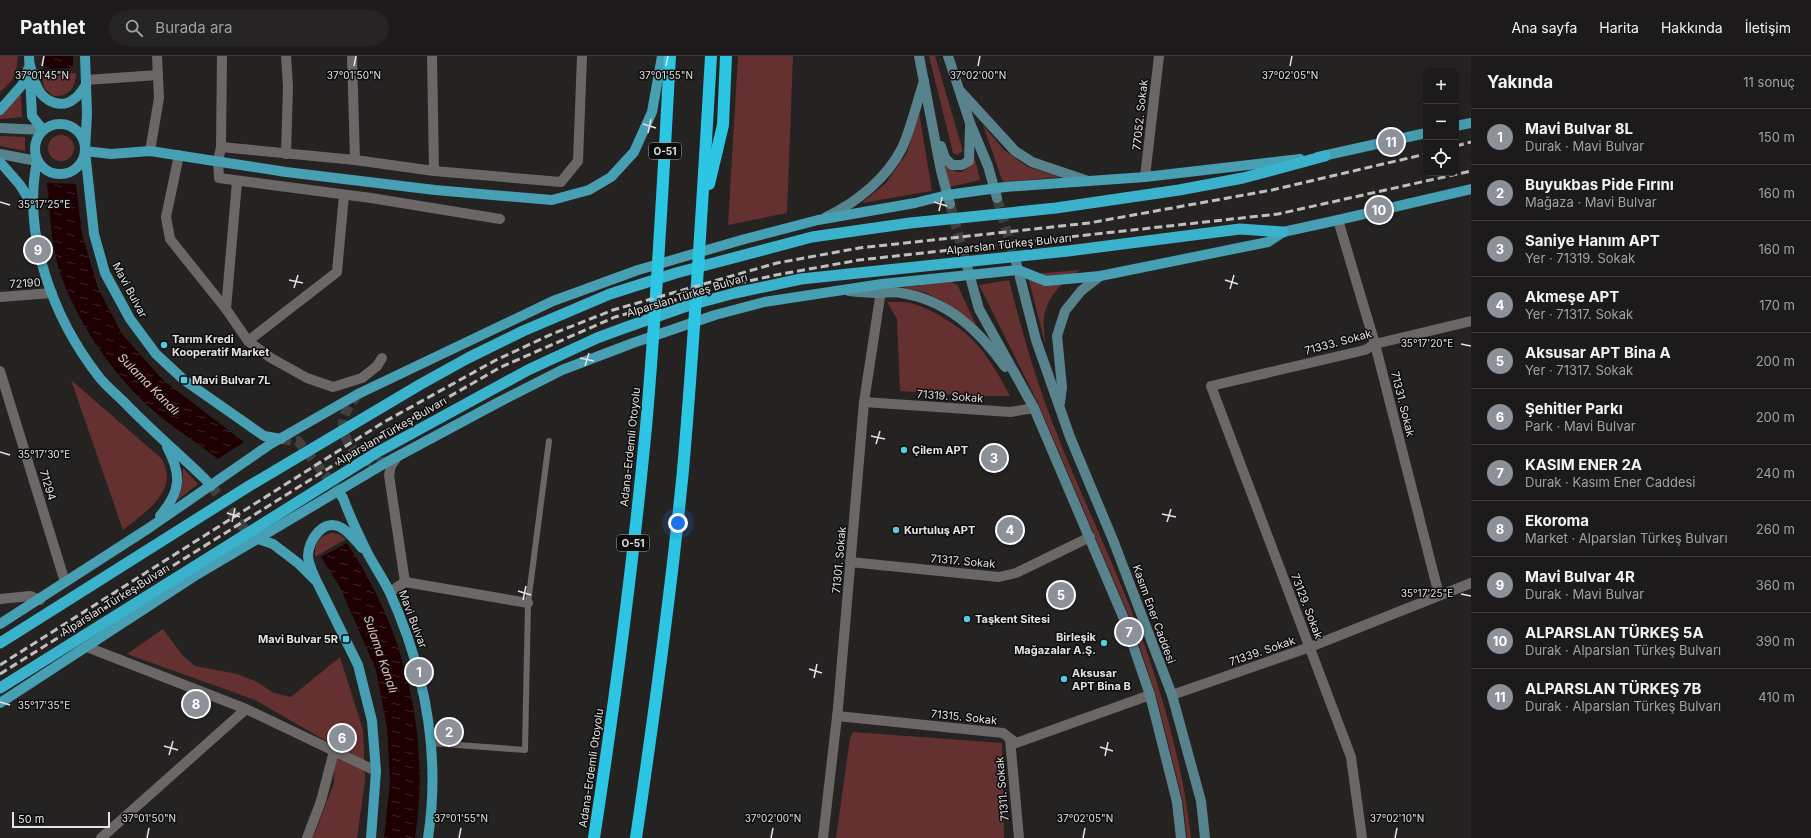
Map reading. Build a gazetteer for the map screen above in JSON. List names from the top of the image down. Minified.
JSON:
{"streets":{"highway":["O-51","Alparslan Türkeş Bulvarı","Adana-Erdemli Otoyolu"],"main road":["Mavi Bulvar","Kasım Ener Caddesi"],"street":["77052. Sokak","72190","71333. Sokak","71319. Sokak","71331. Sokak","71294","71301. Sokak","71317. Sokak","73129. Sokak","71339. Sokak","71315. Sokak","71311. Sokak"]},"crossings":[["77052. Sokak","Alparslan Türkeş Bulvarı"],["Alparslan Türkeş Bulvarı","Mavi Bulvar"],["Alparslan Türkeş Bulvarı","71331. Sokak"],["Alparslan Türkeş Bulvarı","71294"],["Alparslan Türkeş Bulvarı","71301. Sokak"],["Alparslan Türkeş Bulvarı","Kasım Ener Caddesi"],["71333. Sokak","71331. Sokak"],["71333. Sokak","73129. Sokak"],["71319. Sokak","71301. Sokak"],["71331. Sokak","71339. Sokak"],["71301. Sokak","71317. Sokak"],["71301. Sokak","71315. Sokak"],["73129. Sokak","71339. Sokak"],["Kasım Ener Caddesi","71339. Sokak"],["71315. Sokak","71311. Sokak"]],"water":["Sulama Kanalı"],"places":{"other":["Tarım Kredi Kooperatif Market","Çilem APT","Kurtuluş APT","Taşkent Sitesi","Birleşik Mağazalar A.Ş.","Aksusar APT Bina B"],"transit":["Mavi Bulvar 7L","Mavi Bulvar 5R"]},"scale_bar":"50 m","page":{"header":"Pathlet","search":"Burada ara","nav":["Ana sayfa","Harita","Hakkında","İletişim"],"heading":["Yakında","11 sonuç"],"map_buttons":["+","−"],"list":[{"mark":"1","name":"Mavi Bulvar 8L","note":"Durak · Mavi Bulvar","value":"150 m"},{"mark":"2","name":"Buyukbas Pide Fırını","note":"Mağaza · Mavi Bulvar","value":"160 m"},{"mark":"3","name":"Saniye Hanım APT","note":"Yer · 71319. Sokak","value":"160 m"},{"mark":"4","name":"Akmeşe APT","note":"Yer · 71317. Sokak","value":"170 m"},{"mark":"5","name":"Aksusar APT Bina A","note":"Yer · 71317. Sokak","value":"200 m"},{"mark":"6","name":"Şehitler Parkı","note":"Park · Mavi Bulvar","value":"200 m"},{"mark":"7","name":"KASIM ENER 2A","note":"Durak · Kasım Ener Caddesi","value":"240 m"},{"mark":"8","name":"Ekoroma","note":"Market · Alparslan Türkeş Bulvarı","value":"260 m"},{"mark":"9","name":"Mavi Bulvar 4R","note":"Durak · Mavi Bulvar","value":"360 m"},{"mark":"10","name":"ALPARSLAN TÜRKEŞ 5A","note":"Durak · Alparslan Türkeş Bulvarı","value":"390 m"},{"mark":"11","name":"ALPARSLAN TÜRKEŞ 7B","note":"Durak · Alparslan Türkeş Bulvarı","value":"410 m"}],"pins":["11","10","9","3","4","5","7","1","8","2","6"],"scale":"50 m"},"coordinates":["37°01'45\"N","37°01'50\"N","37°01'55\"N","37°02'00\"N","37°02'05\"N","35°17'25\"E","35°17'20\"E","35°17'30\"E","35°17'35\"E","37°02'10\"N"]}
